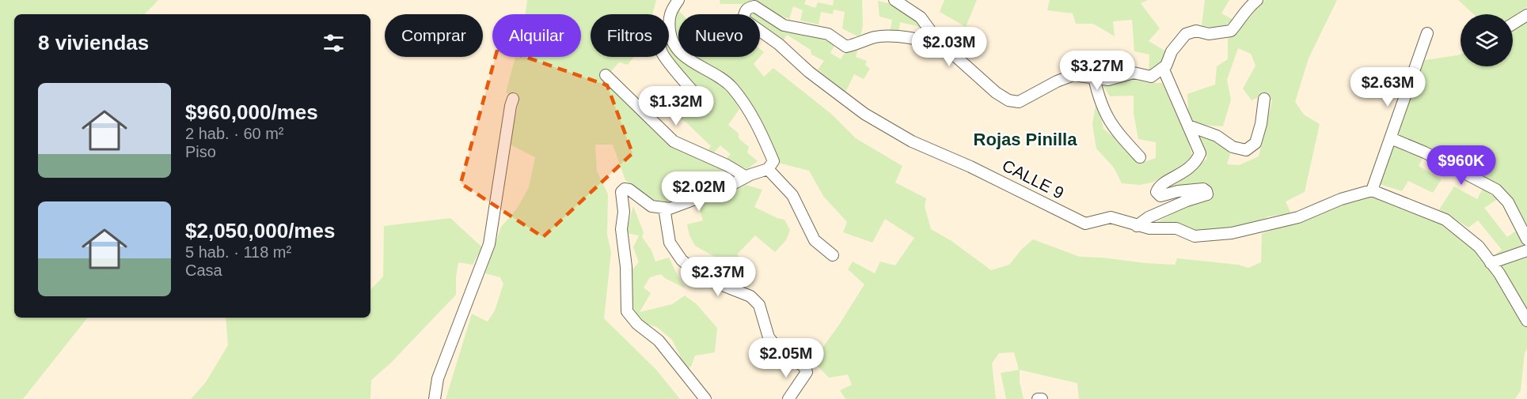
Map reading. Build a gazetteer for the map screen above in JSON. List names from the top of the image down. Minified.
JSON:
{"streets":{"street":["CALLE 9"]},"districts":["Rojas Pinilla"],"page":{"chip":["Comprar","Alquilar","Filtros","Nuevo"],"heading":"8 viviendas","price":["$2.03M","$3.27M","$2.63M","$1.32M","$960K","$2.02M","$2.37M","$2.05M"],"list":[{"name":"$960,000/mes","note":"2 hab. · 60 m² · Piso"},{"name":"$2,050,000/mes","note":"5 hab. · 118 m² · Casa"}]}}
